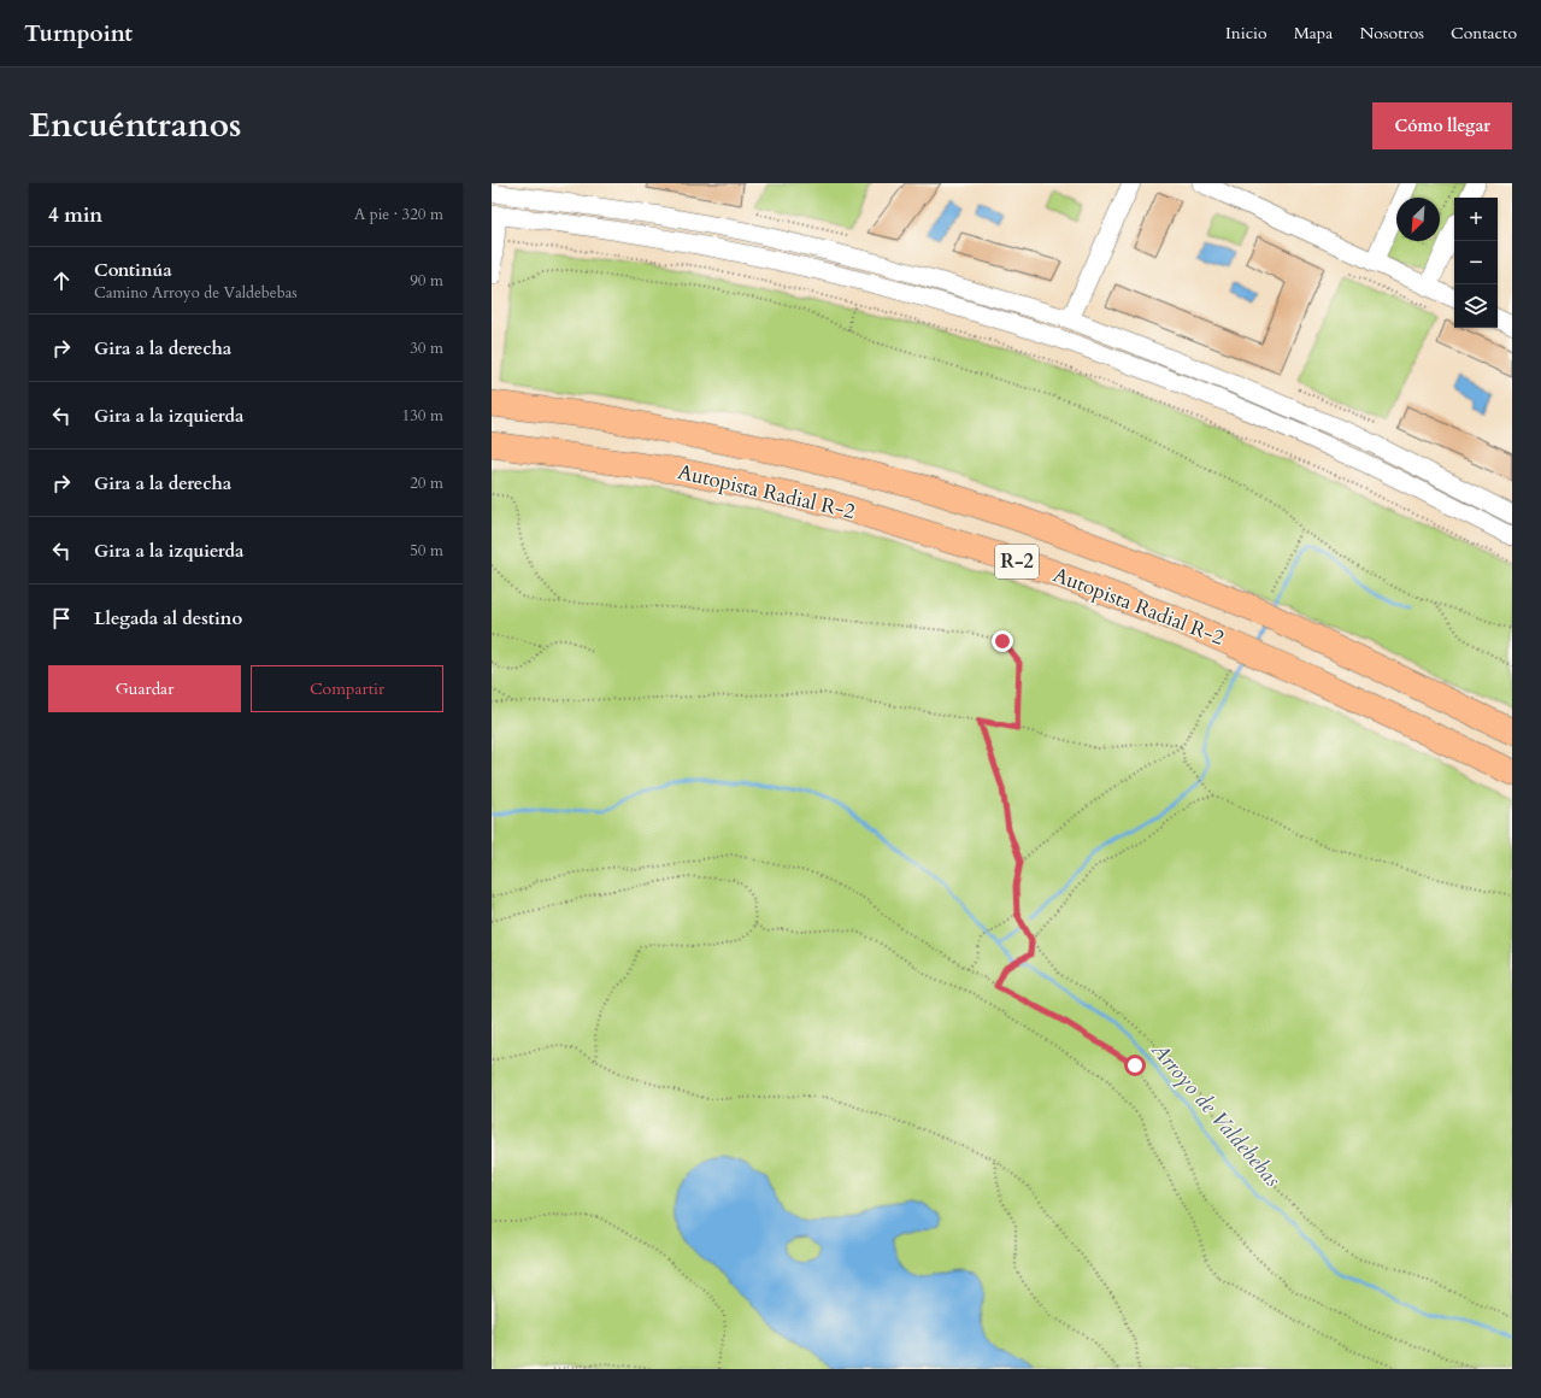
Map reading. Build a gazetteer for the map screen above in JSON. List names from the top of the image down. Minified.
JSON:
{"streets":{"highway":["Autopista Radial R-2","R-2"]},"water":["Arroyo de Valdebebas"],"north":"bottom left","page":{"header":"Turnpoint","nav":["Inicio","Mapa","Nosotros","Contacto"],"title":"Encuéntranos","buttons":["Cómo llegar",["Guardar","Compartir"]],"heading":["4 min","A pie · 320 m"],"map_buttons":["+","−"],"list":[["Continúa","Camino Arroyo de Valdebebas","90 m"],["Gira a la derecha","30 m"],["Gira a la izquierda","130 m"],["Gira a la derecha","20 m"],["Gira a la izquierda","50 m"],"Llegada al destino"]}}
